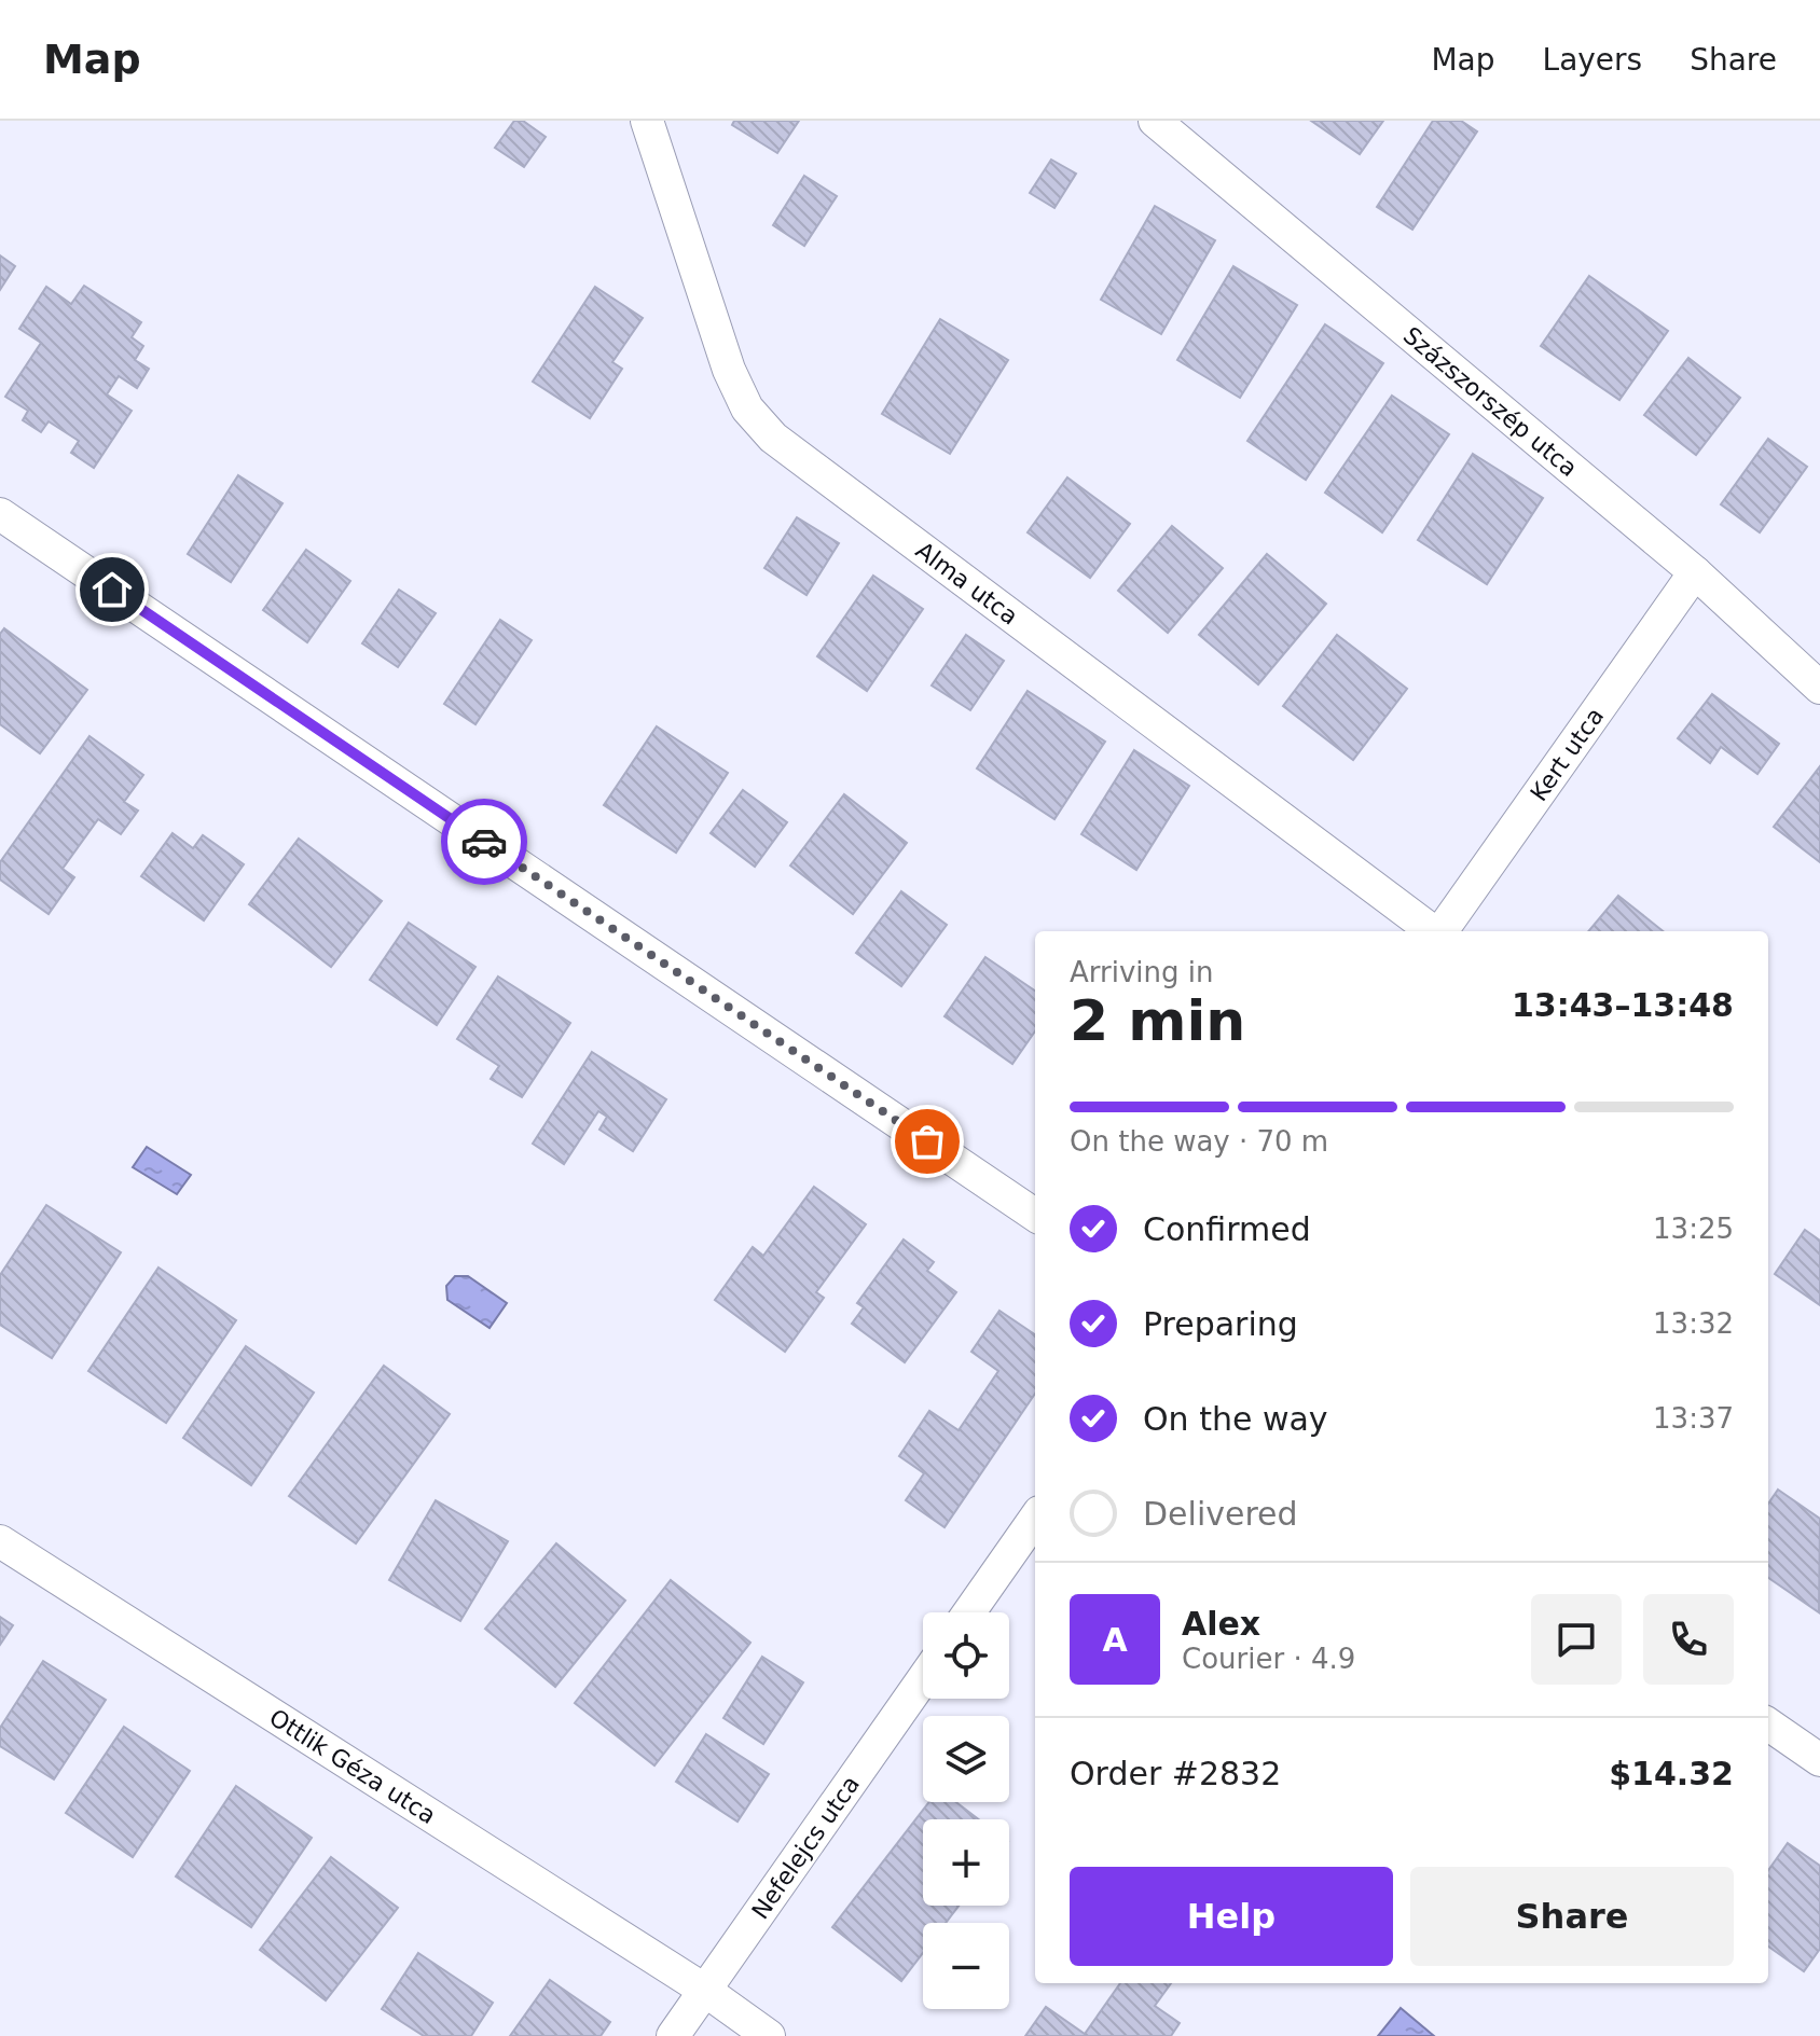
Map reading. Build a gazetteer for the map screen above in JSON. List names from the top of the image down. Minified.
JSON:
{"streets":{"street":["Százszorszép utca","Alma utca","Kert utca","Ottlik Géza utca","Nefelejcs utca"]},"crossings":[["Százszorszép utca","Kert utca"],["Ottlik Géza utca","Nefelejcs utca"]],"page":{"header":"Map","nav":["Map","Layers","Share"],"heading":["2 min","Arriving in","13:43–13:48"],"panel":["Alex","Courier · 4.9","Order #2832","$14.32"],"bar":"On the way · 70 m","list":[["Confirmed","13:25"],["Preparing","13:32"],["On the way","13:37"],"Delivered"],"round":"A","map_buttons":["+","−"],"buttons":["Help","Share"]}}
